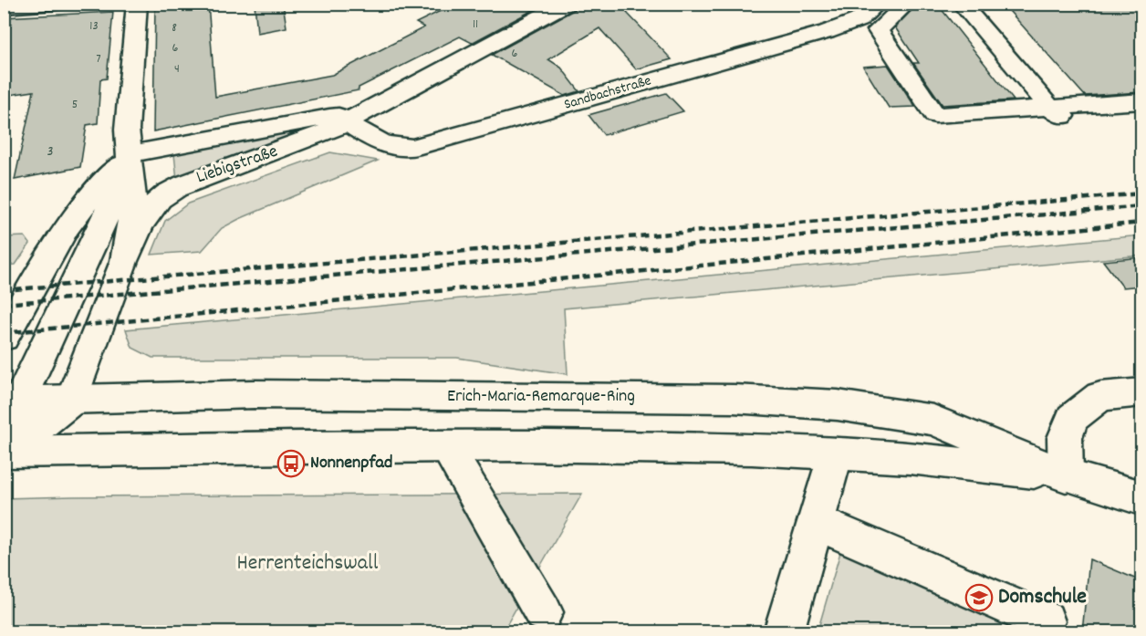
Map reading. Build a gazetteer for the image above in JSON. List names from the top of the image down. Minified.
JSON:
{"streets":{"street":["Sandbachstraße","Liebigstraße","Erich-Maria-Remarque-Ring"]},"crossings":[["Sandbachstraße","Liebigstraße"]],"parks":["Herrenteichswall"],"places":{"bus stop":["Nonnenpfad"],"school or university":["Domschule"]},"house_numbers":["11","13","8","6","6","7","4","5","3"]}
